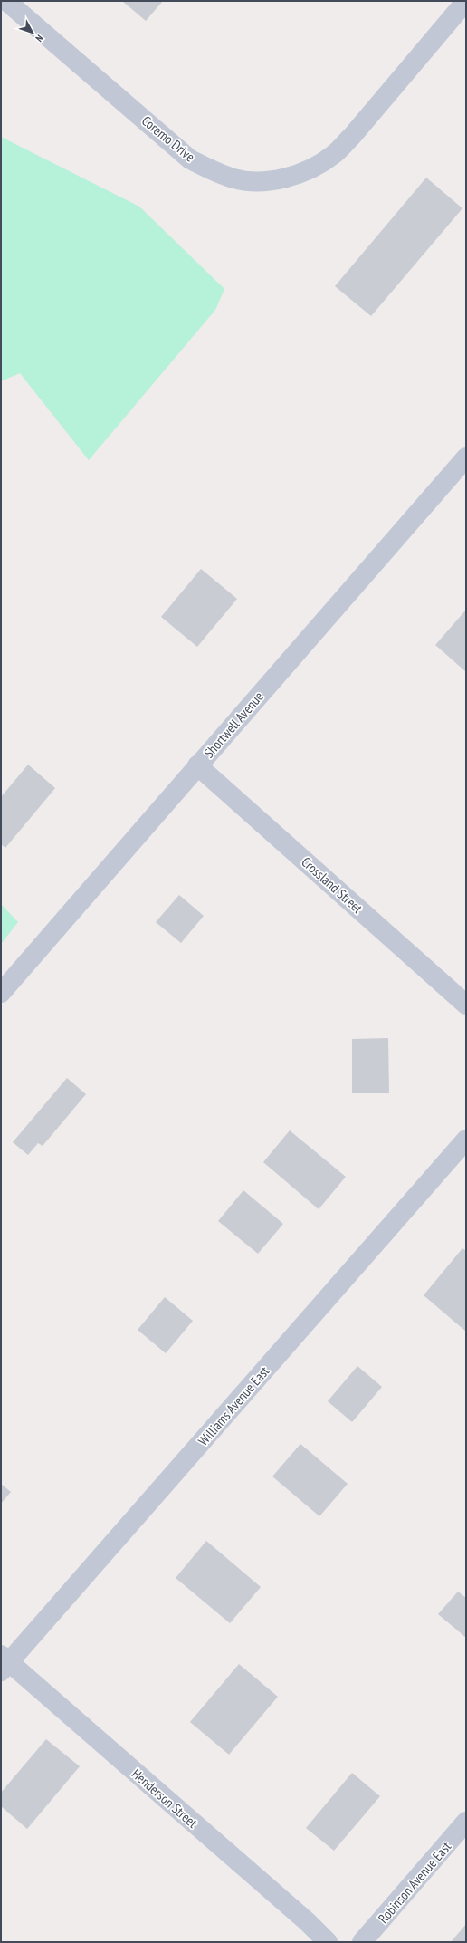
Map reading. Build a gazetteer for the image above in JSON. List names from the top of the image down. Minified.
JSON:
{"streets":{"street":["Coremo Drive","Shortwell Avenue","Crossland Street","Williams Avenue East","Henderson Street","Robinson Avenue East"]},"crossings":[["Shortwell Avenue","Crossland Street"],["Williams Avenue East","Henderson Street"]],"north":"bottom right"}
